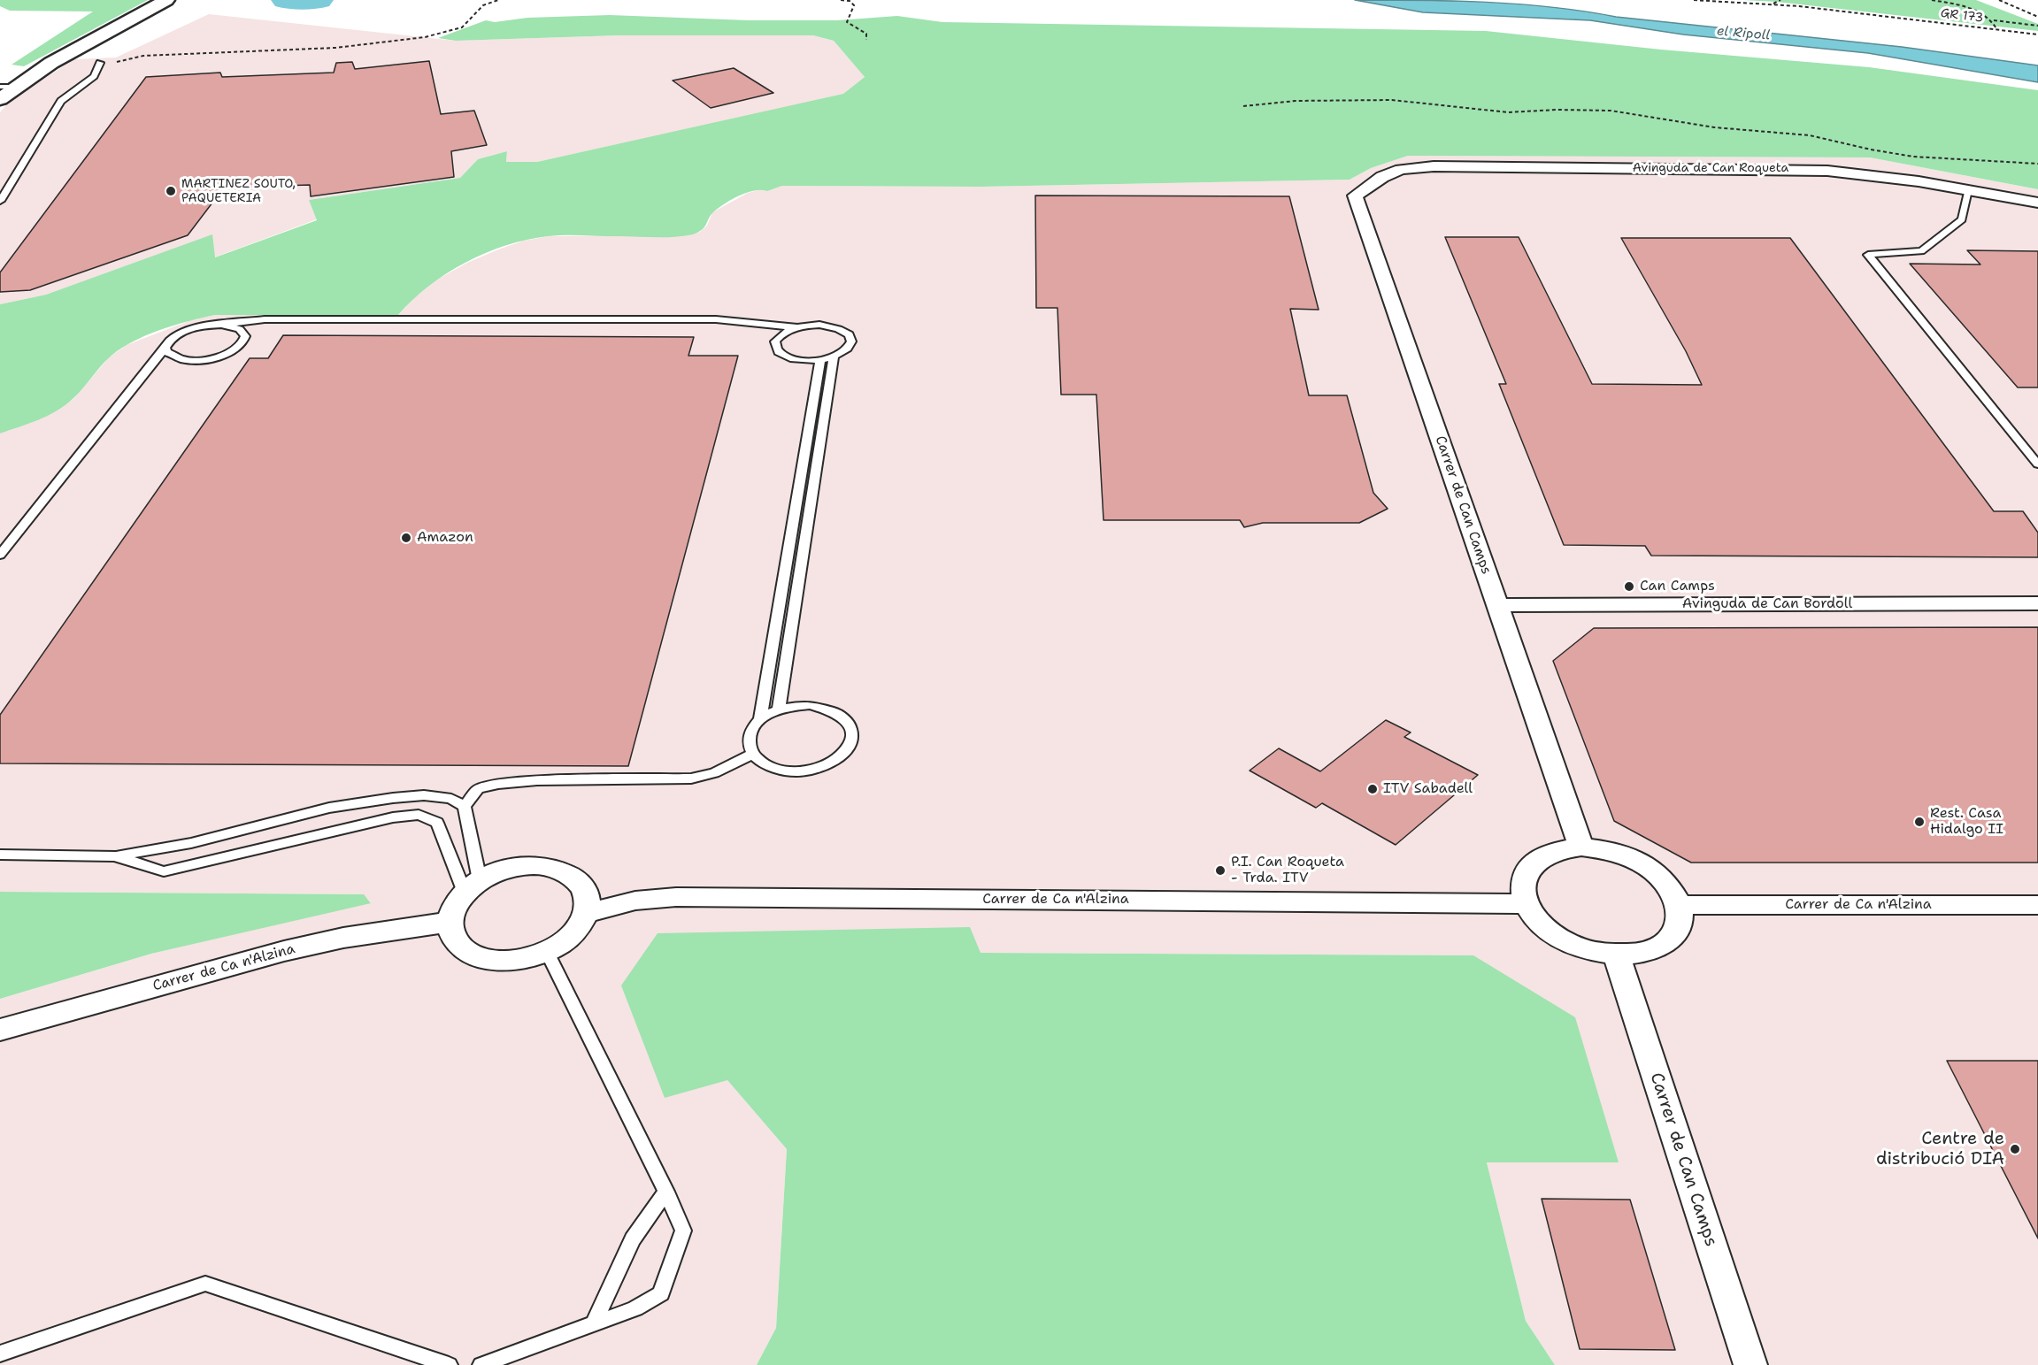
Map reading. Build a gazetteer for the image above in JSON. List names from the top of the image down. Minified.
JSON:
{"streets":{"street":["Avinguda de Can Roqueta","Carrer de Can Camps","Avinguda de Can Bordoll","Carrer de Ca n'Alzina"],"path":["GR 173"]},"crossings":[["Avinguda de Can Roqueta","Carrer de Can Camps"],["Carrer de Can Camps","Avinguda de Can Bordoll"],["Carrer de Can Camps","Carrer de Ca n'Alzina"]],"water":["el Ripoll"],"places":["MARTINEZ SOUTO, PAQUETERIA","Amazon","Can Camps","ITV Sabadell","Rest. Casa Hidalgo II","P.I. Can Roqueta - Trda. ITV","Centre de distribució DIA"]}
